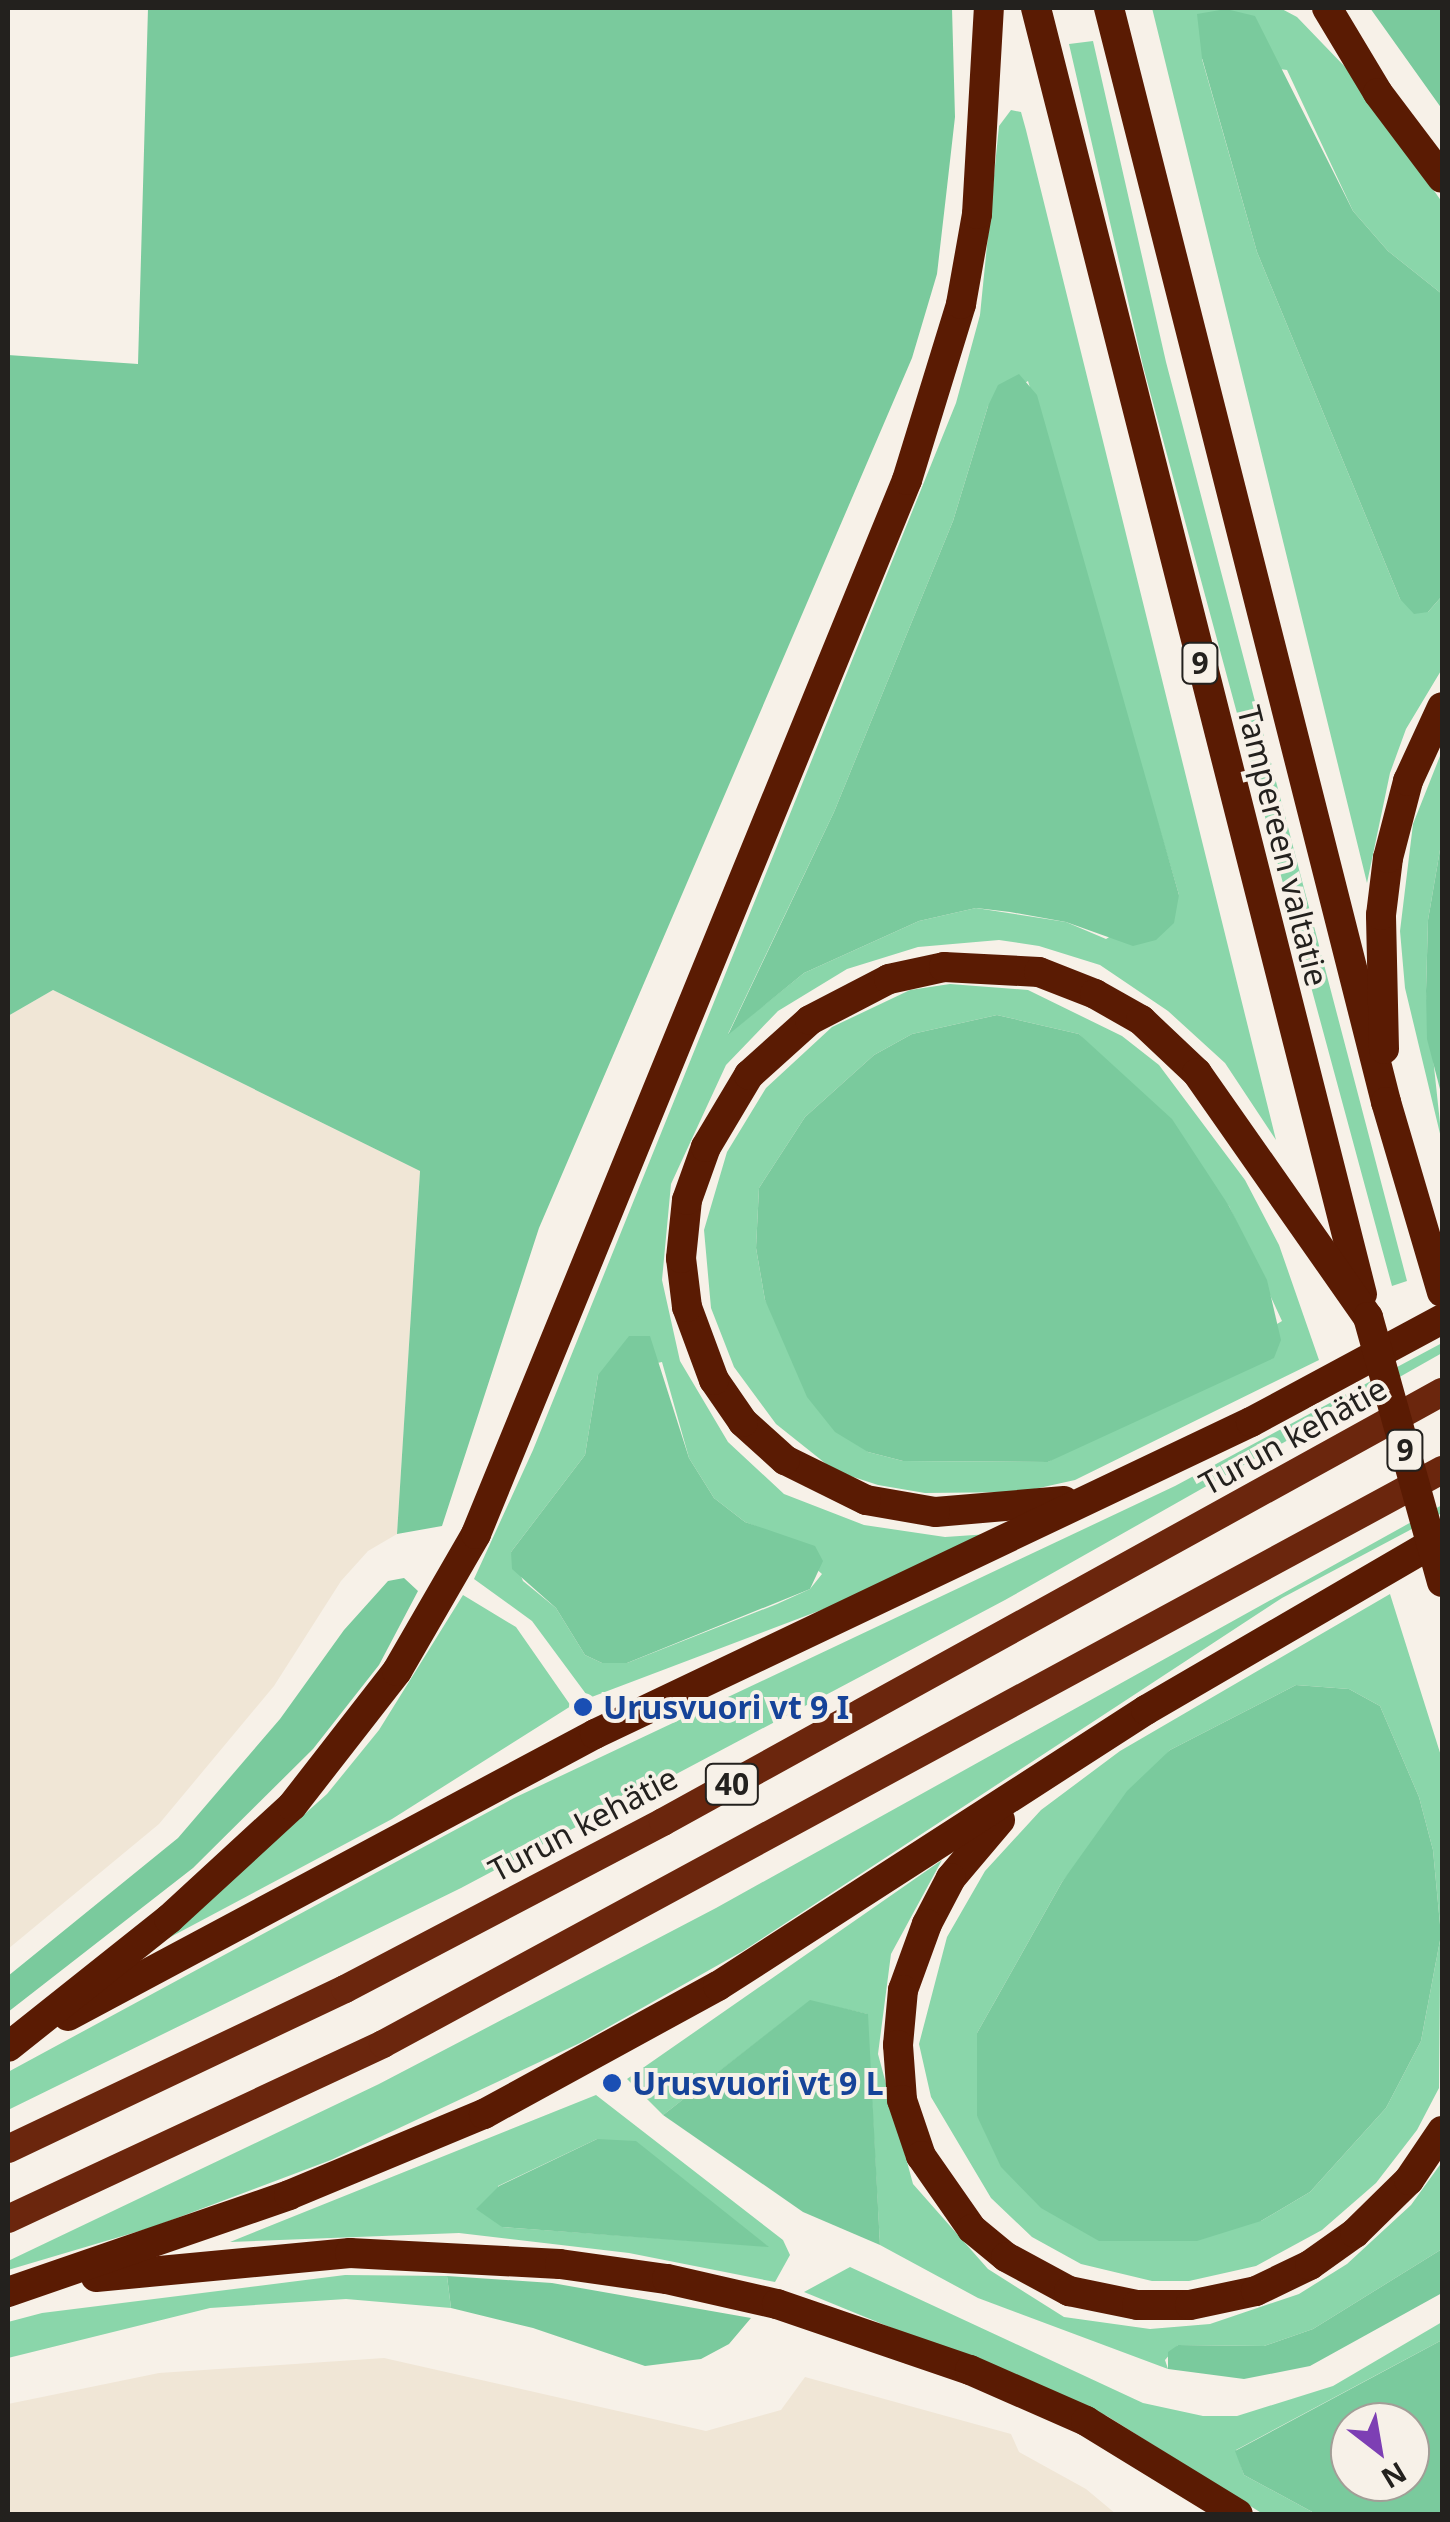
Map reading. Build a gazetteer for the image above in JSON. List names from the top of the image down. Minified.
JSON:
{"streets":{"highway":["9","Tampereen valtatie","Turun kehätie","40"]},"places":["Urusvuori vt 9 I","Urusvuori vt 9 L"],"north":"bottom right"}
